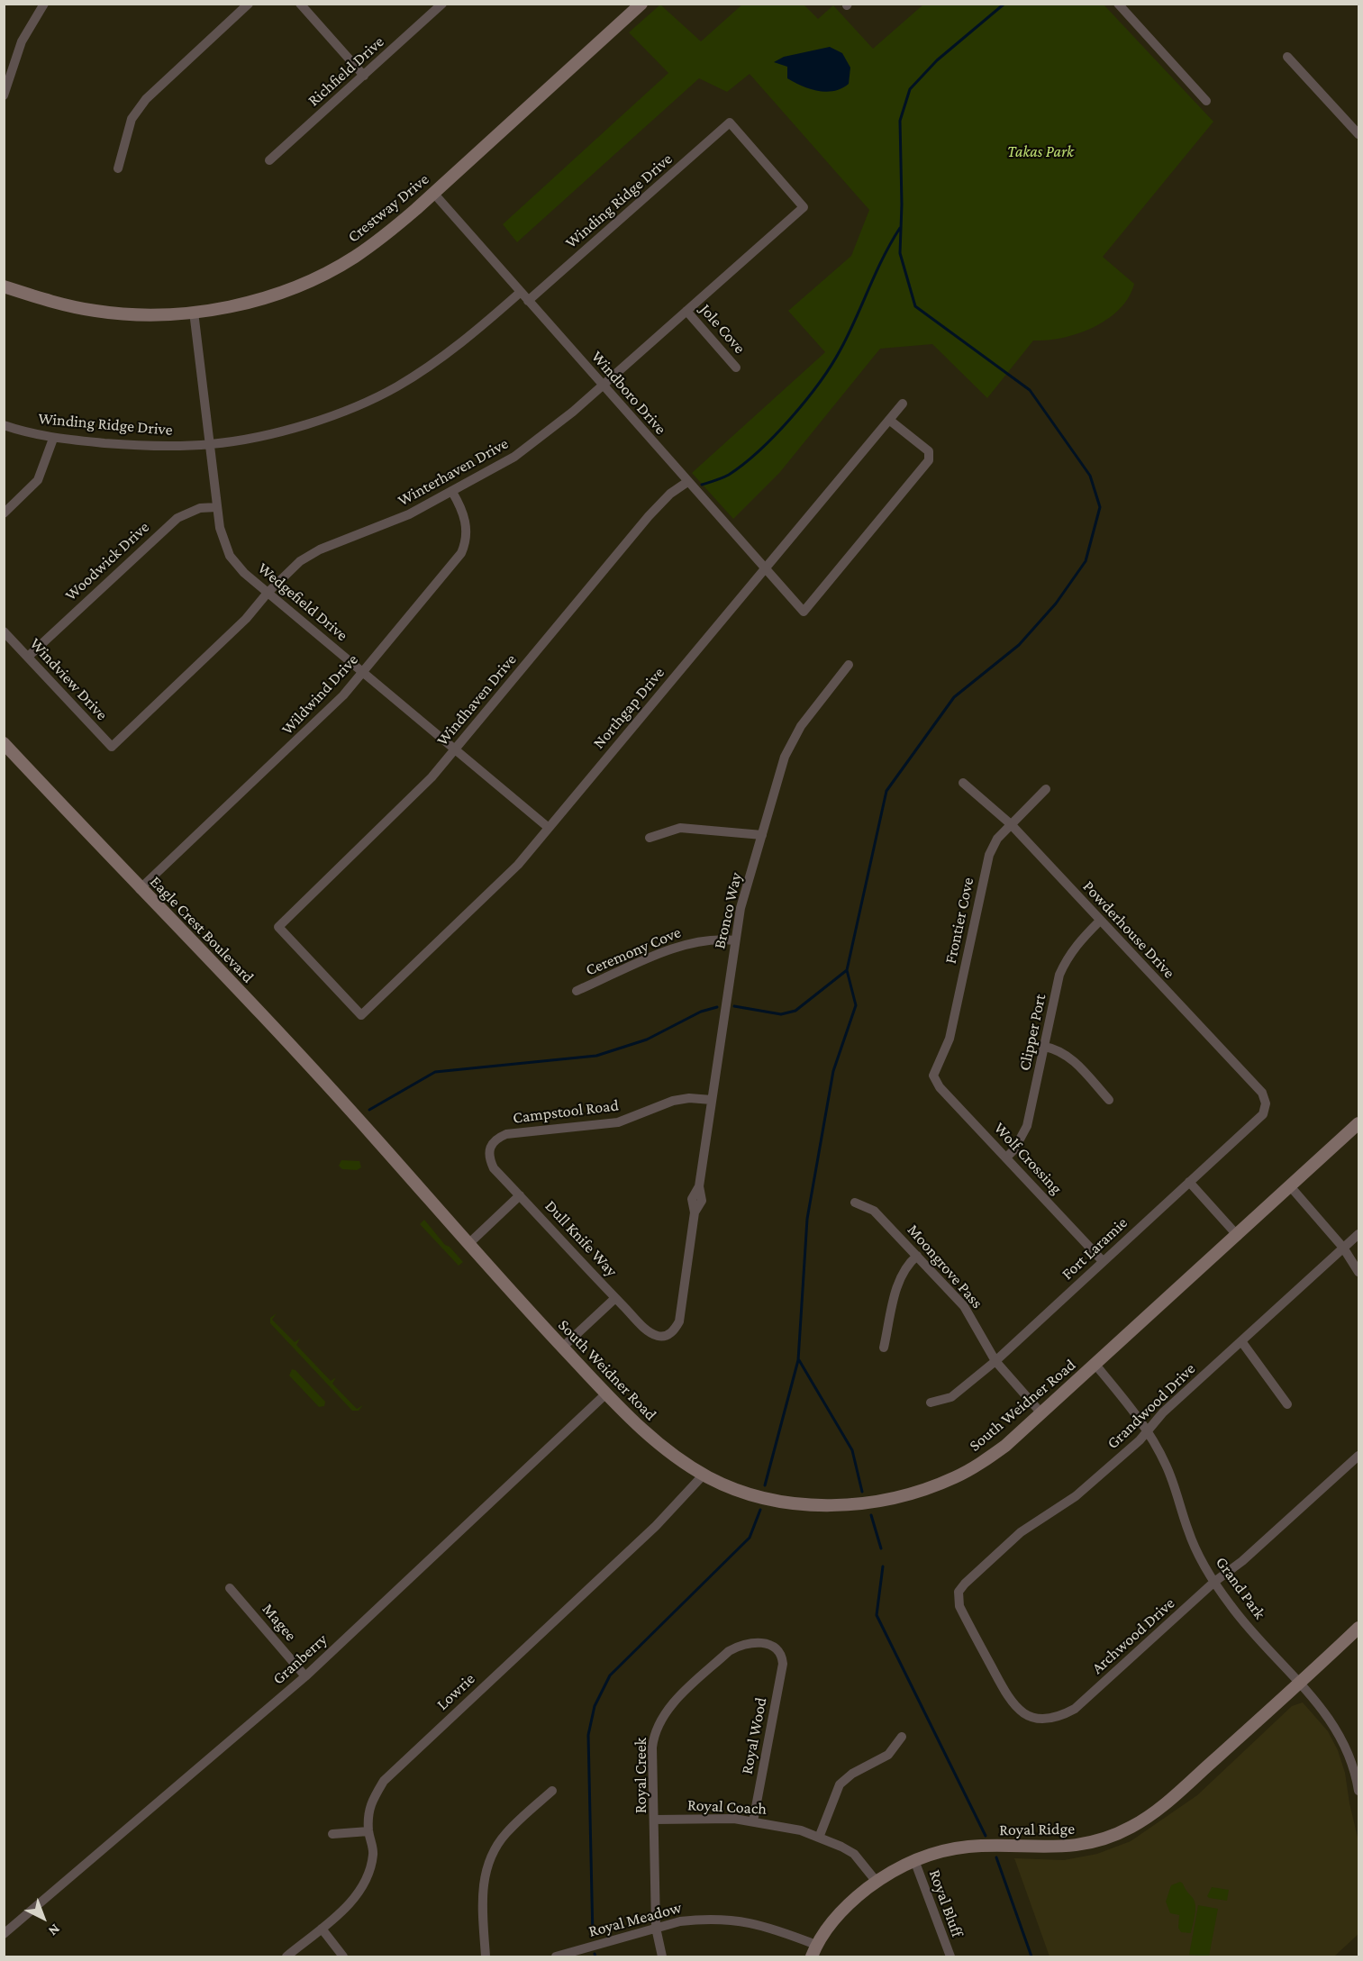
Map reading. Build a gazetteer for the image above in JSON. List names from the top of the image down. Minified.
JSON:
{"streets":{"main road":["Crestway Drive","Eagle Crest Boulevard","South Weidner Road","Royal Ridge"],"street":["Richfield Drive","Winding Ridge Drive","Jole Cove","Windboro Drive","Winterhaven Drive","Woodwick Drive","Wedgefield Drive","Windview Drive","Wildwind Drive","Windhaven Drive","Northgap Drive","Bronco Way","Frontier Cove","Powderhouse Drive","Ceremony Cove","Clipper Port","Campstool Road","Wolf Crossing","Dull Knife Way","Fort Laramie","Moongrove Pass","Grandwood Drive","Grand Park","Magee","Archwood Drive","Granberry","Lowrie","Royal Wood","Royal Creek","Royal Coach","Royal Bluff","Royal Meadow"]},"crossings":[["Winding Ridge Drive","Windboro Drive"],["Winding Ridge Drive","Winterhaven Drive"],["Winding Ridge Drive","Wedgefield Drive"],["Crestway Drive","Windboro Drive"],["Crestway Drive","Wedgefield Drive"],["Jole Cove","Winterhaven Drive"],["Windboro Drive","Winterhaven Drive"],["Windboro Drive","Windhaven Drive"],["Windboro Drive","Northgap Drive"],["Winterhaven Drive","Wedgefield Drive"],["Winterhaven Drive","Windview Drive"],["Winterhaven Drive","Wildwind Drive"],["Woodwick Drive","Wedgefield Drive"],["Woodwick Drive","Windview Drive"],["Wedgefield Drive","Wildwind Drive"],["Wedgefield Drive","Windhaven Drive"],["Wedgefield Drive","Northgap Drive"],["Wildwind Drive","Eagle Crest Boulevard"],["Windhaven Drive","Northgap Drive"],["Bronco Way","Ceremony Cove"],["Bronco Way","Campstool Road"],["Bronco Way","Dull Knife Way"],["Frontier Cove","Powderhouse Drive"],["Frontier Cove","Wolf Crossing"],["Eagle Crest Boulevard","South Weidner Road"],["Powderhouse Drive","Clipper Port"],["Powderhouse Drive","Fort Laramie"],["Clipper Port","Wolf Crossing"],["Campstool Road","Dull Knife Way"],["Wolf Crossing","Fort Laramie"],["Fort Laramie","Moongrove Pass"],["Moongrove Pass","South Weidner Road"],["South Weidner Road","Grand Park"],["South Weidner Road","Granberry"],["South Weidner Road","Lowrie"],["Grandwood Drive","Grand Park"],["Grandwood Drive","Archwood Drive"],["Grand Park","Archwood Drive"],["Grand Park","Royal Ridge"],["Magee","Granberry"],["Royal Wood","Royal Creek"],["Royal Wood","Royal Coach"],["Royal Creek","Royal Coach"],["Royal Creek","Royal Meadow"],["Royal Coach","Royal Ridge"],["Royal Ridge","Royal Bluff"],["Royal Ridge","Royal Meadow"]],"parks":["Takas Park"],"north":"bottom right"}
